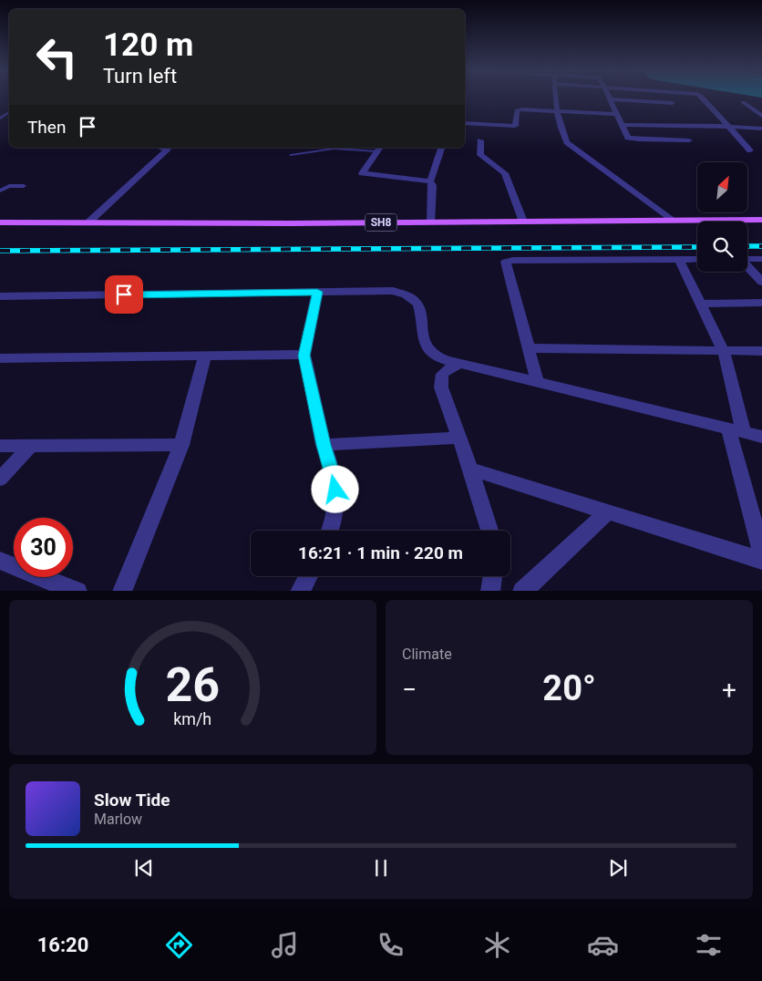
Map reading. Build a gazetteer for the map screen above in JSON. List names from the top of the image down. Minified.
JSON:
{"streets":{"main road":["SH8"]},"north":"top right","page":{"turn":["120 m","Turn left"],"then":"Then","limit":"30","trip":"16:21 · 1 min · 220 m","tile":"Climate","heat":["−","20°","+"],"song":["Slow Tide","Marlow"],"tabs":"16:20","gauge":["26","km/h"]}}
